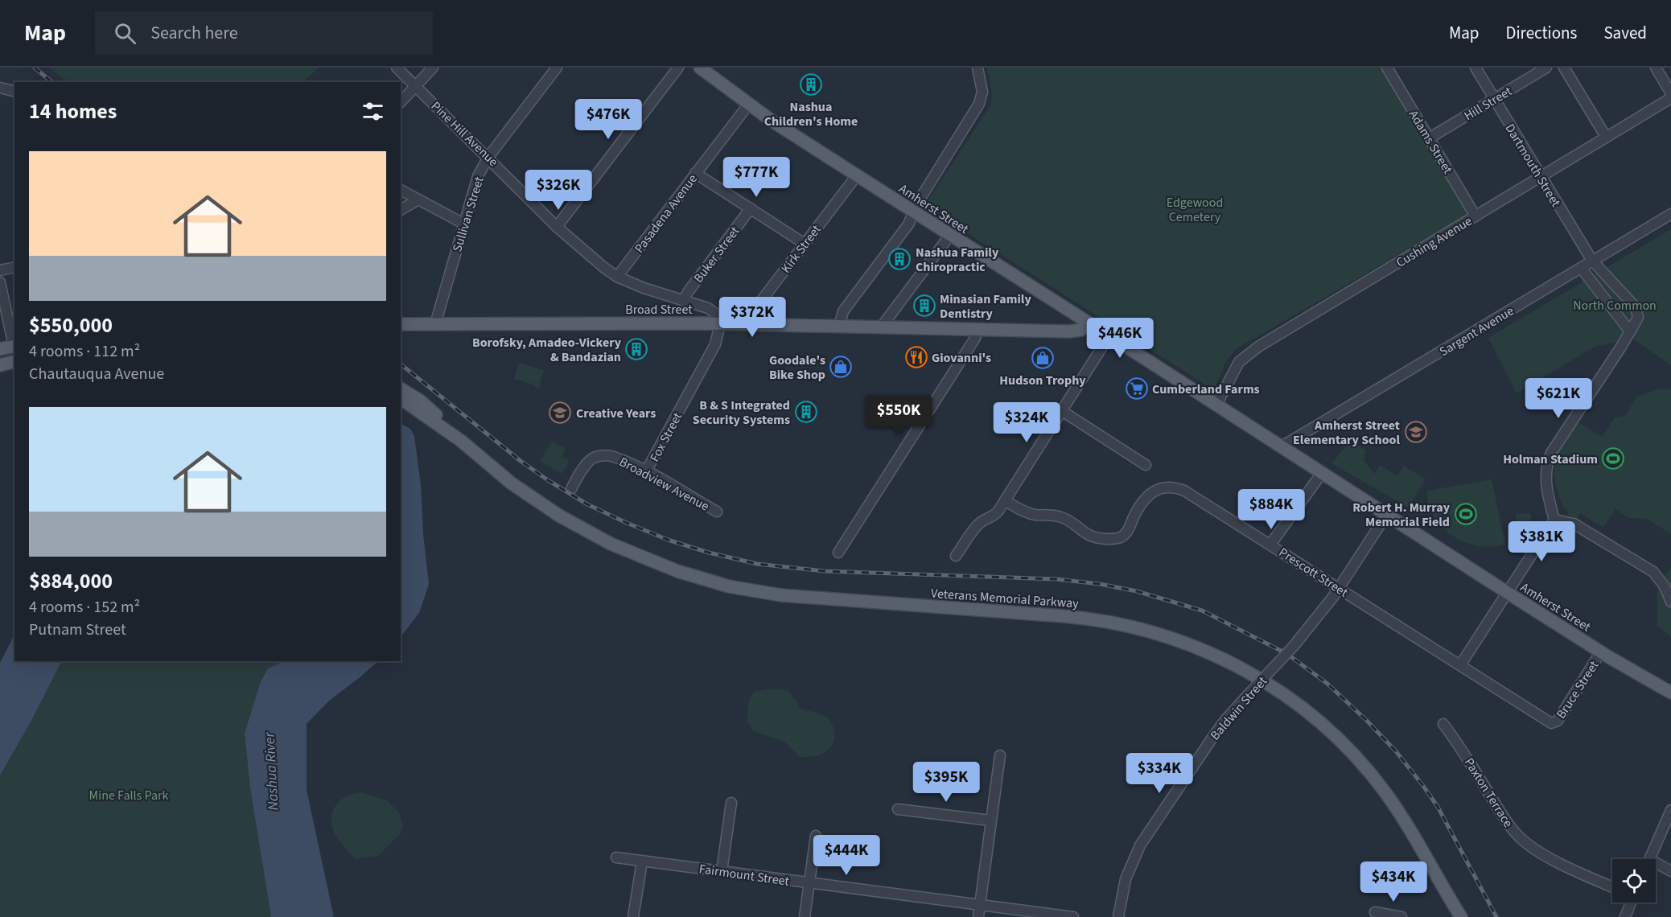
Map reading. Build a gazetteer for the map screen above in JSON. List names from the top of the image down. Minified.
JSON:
{"streets":{"main road":["Amherst Street","Broad Street","Veterans Memorial Parkway"],"street":["Hill Street","Pine Hill Avenue","Adams Street","Dartmouth Street","Pasadena Avenue","Sullivan Street","Cushing Avenue","Kirk Street","Buker Street","Sargent Avenue","Fox Street","Broadview Avenue","Prescott Street","Bruce Street","Baldwin Street","Paxton Terrace","Fairmount Street"]},"crossings":[["Hill Street","Adams Street"],["Hill Street","Dartmouth Street"],["Pine Hill Avenue","Pasadena Avenue"],["Pine Hill Avenue","Sullivan Street"],["Pine Hill Avenue","Buker Street"],["Pine Hill Avenue","Broad Street"],["Pine Hill Avenue","Fox Street"],["Adams Street","Cushing Avenue"],["Dartmouth Street","Cushing Avenue"],["Dartmouth Street","Sargent Avenue"],["Amherst Street","Pasadena Avenue"],["Amherst Street","Cushing Avenue"],["Amherst Street","Kirk Street"],["Amherst Street","Broad Street"],["Amherst Street","Sargent Avenue"],["Amherst Street","Bruce Street"],["Amherst Street","Baldwin Street"],["Sullivan Street","Broad Street"],["Kirk Street","Broad Street"],["Broad Street","Fox Street"],["Fox Street","Broadview Avenue"],["Prescott Street","Bruce Street"],["Prescott Street","Baldwin Street"]],"water":["Nashua River"],"parks":["Edgewood Cemetery","North Common","Mine Falls Park"],"places":{"building":["Nashua Children's Home","Nashua Family Chiropractic","Minasian Family Dentistry","Borofsky, Amadeo-Vickery & Bandazian","B & S Integrated Security Systems"],"restaurant":["Giovanni's"],"shop":["Hudson Trophy","Goodale's Bike Shop"],"supermarket":["Cumberland Farms"],"school or university":["Creative Years","Amherst Street Elementary School"],"sports":["Holman Stadium","Robert H. Murray Memorial Field"]},"page":{"header":"Map","search":"Search here","nav":["Map","Directions","Saved"],"heading":"14 homes","price":["$476K","$777K","$326K","$372K","$446K","$621K","$550K","$324K","$884K","$381K","$334K","$395K","$444K","$434K"],"list":[{"name":"$550,000","note":"4 rooms · 112 m² · Chautauqua Avenue"},{"name":"$884,000","note":"4 rooms · 152 m² · Putnam Street"}]}}
